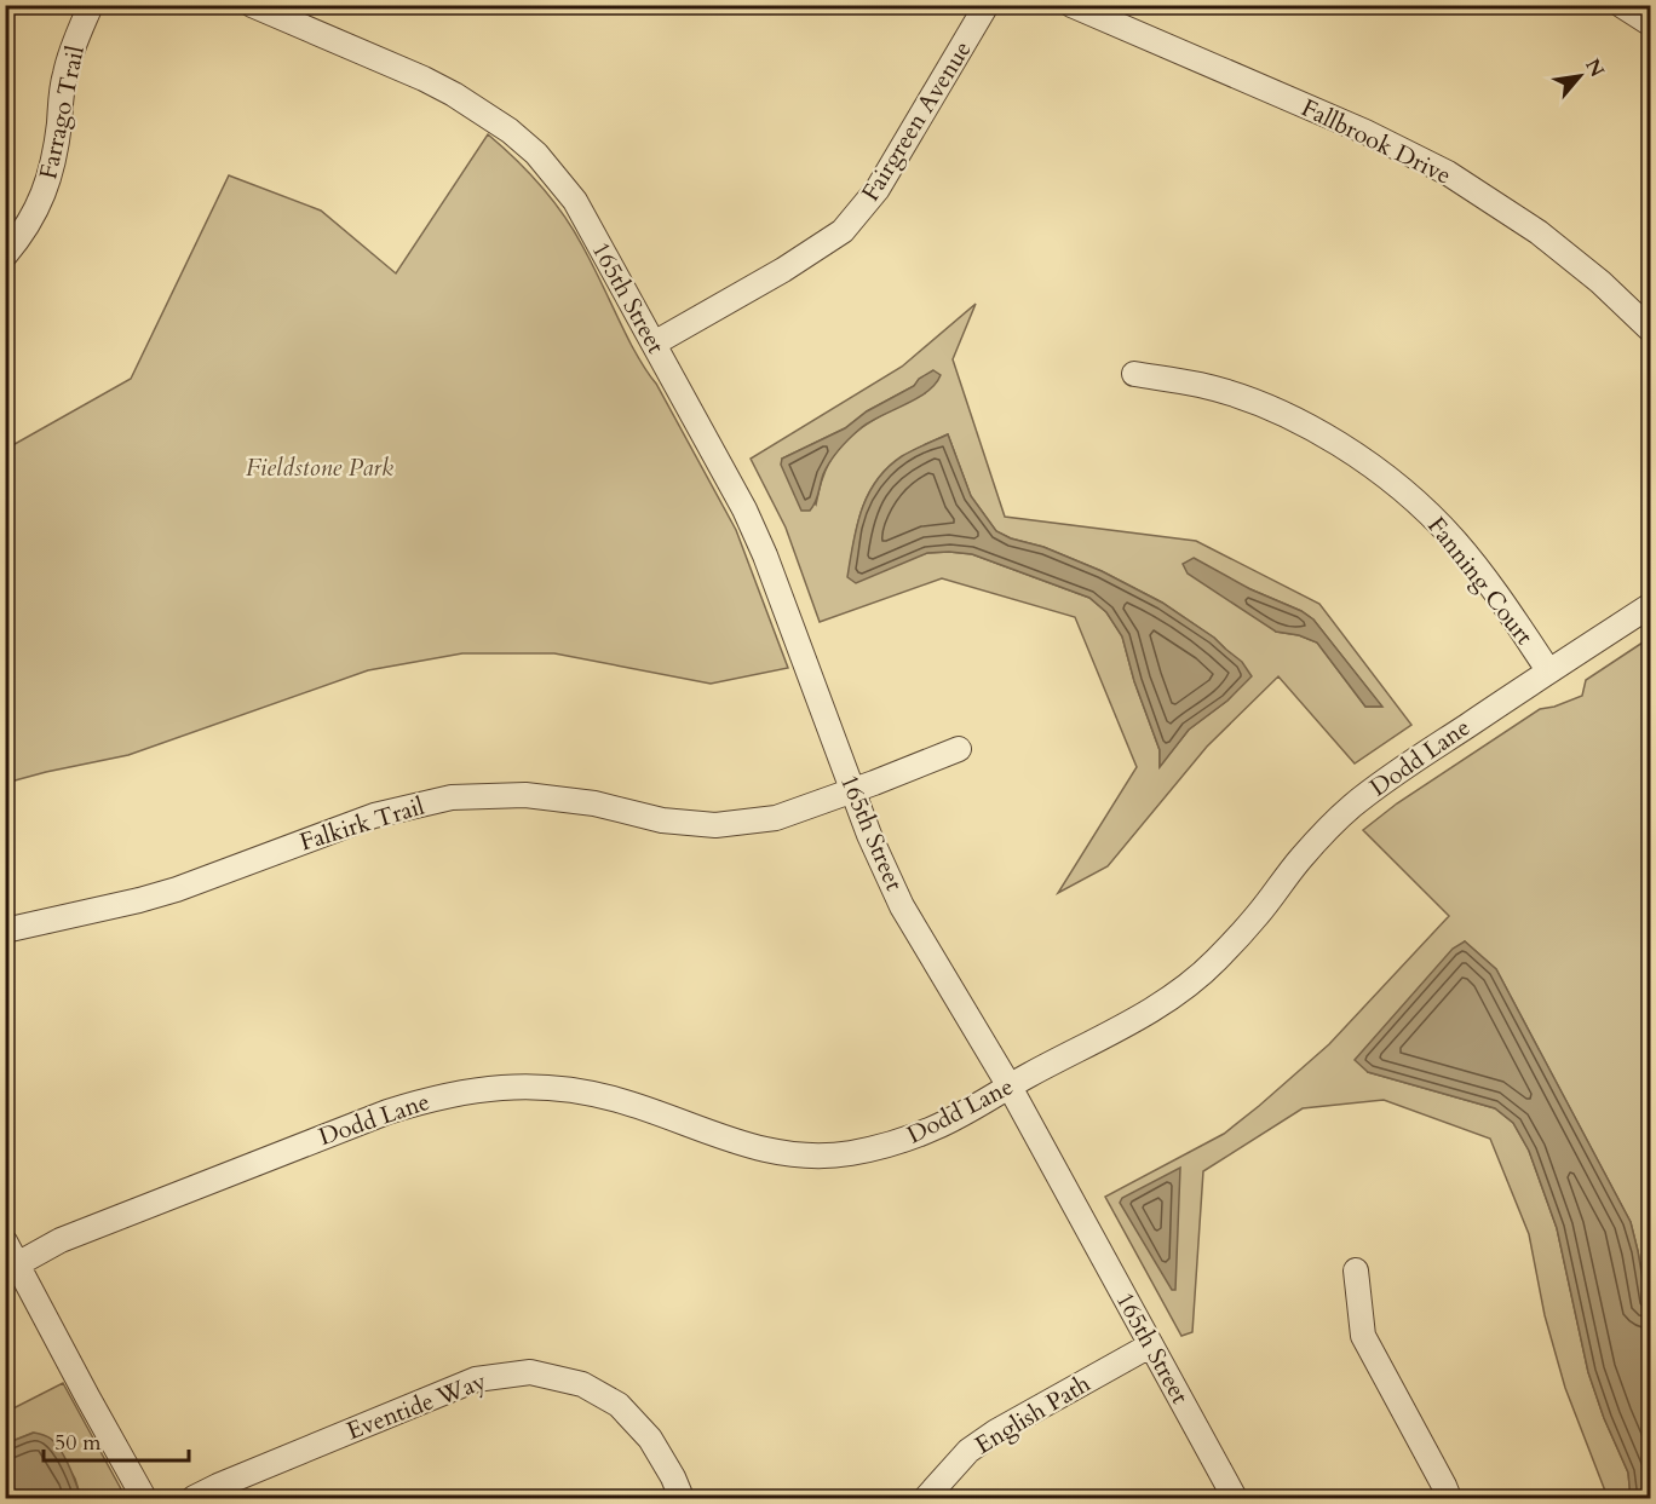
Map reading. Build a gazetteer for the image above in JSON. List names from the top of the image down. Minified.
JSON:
{"streets":{"street":["Farrago Trail","Fairgreen Avenue","Fallbrook Drive","165th Street","Fanning Court","Dodd Lane","Falkirk Trail","Eventide Way","English Path"]},"crossings":[["Fairgreen Avenue","165th Street"],["165th Street","Dodd Lane"],["165th Street","Falkirk Trail"],["165th Street","English Path"],["Fanning Court","Dodd Lane"]],"parks":["Fieldstone Park"],"scale_bar":"50 m","north":"top right"}
